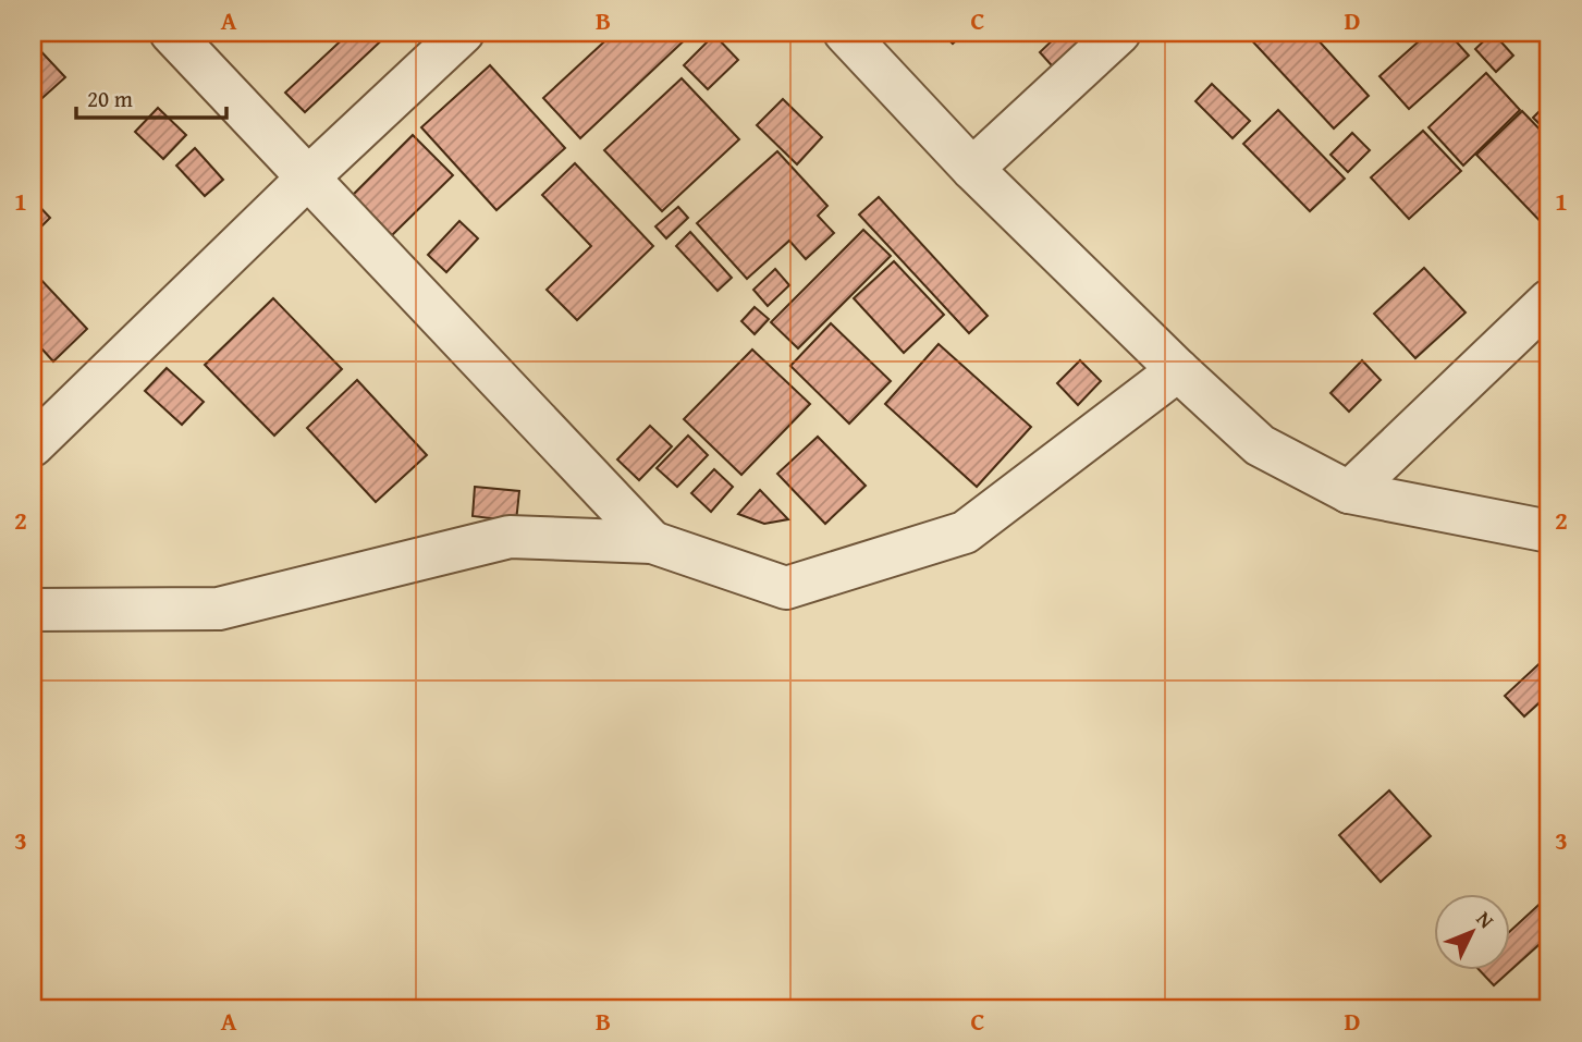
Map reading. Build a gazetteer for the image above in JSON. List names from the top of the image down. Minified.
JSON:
{"scale_bar":"20 m","north":"top right","grid":{"columns":["A","B","C","D"],"rows":["1","2","3"]}}
